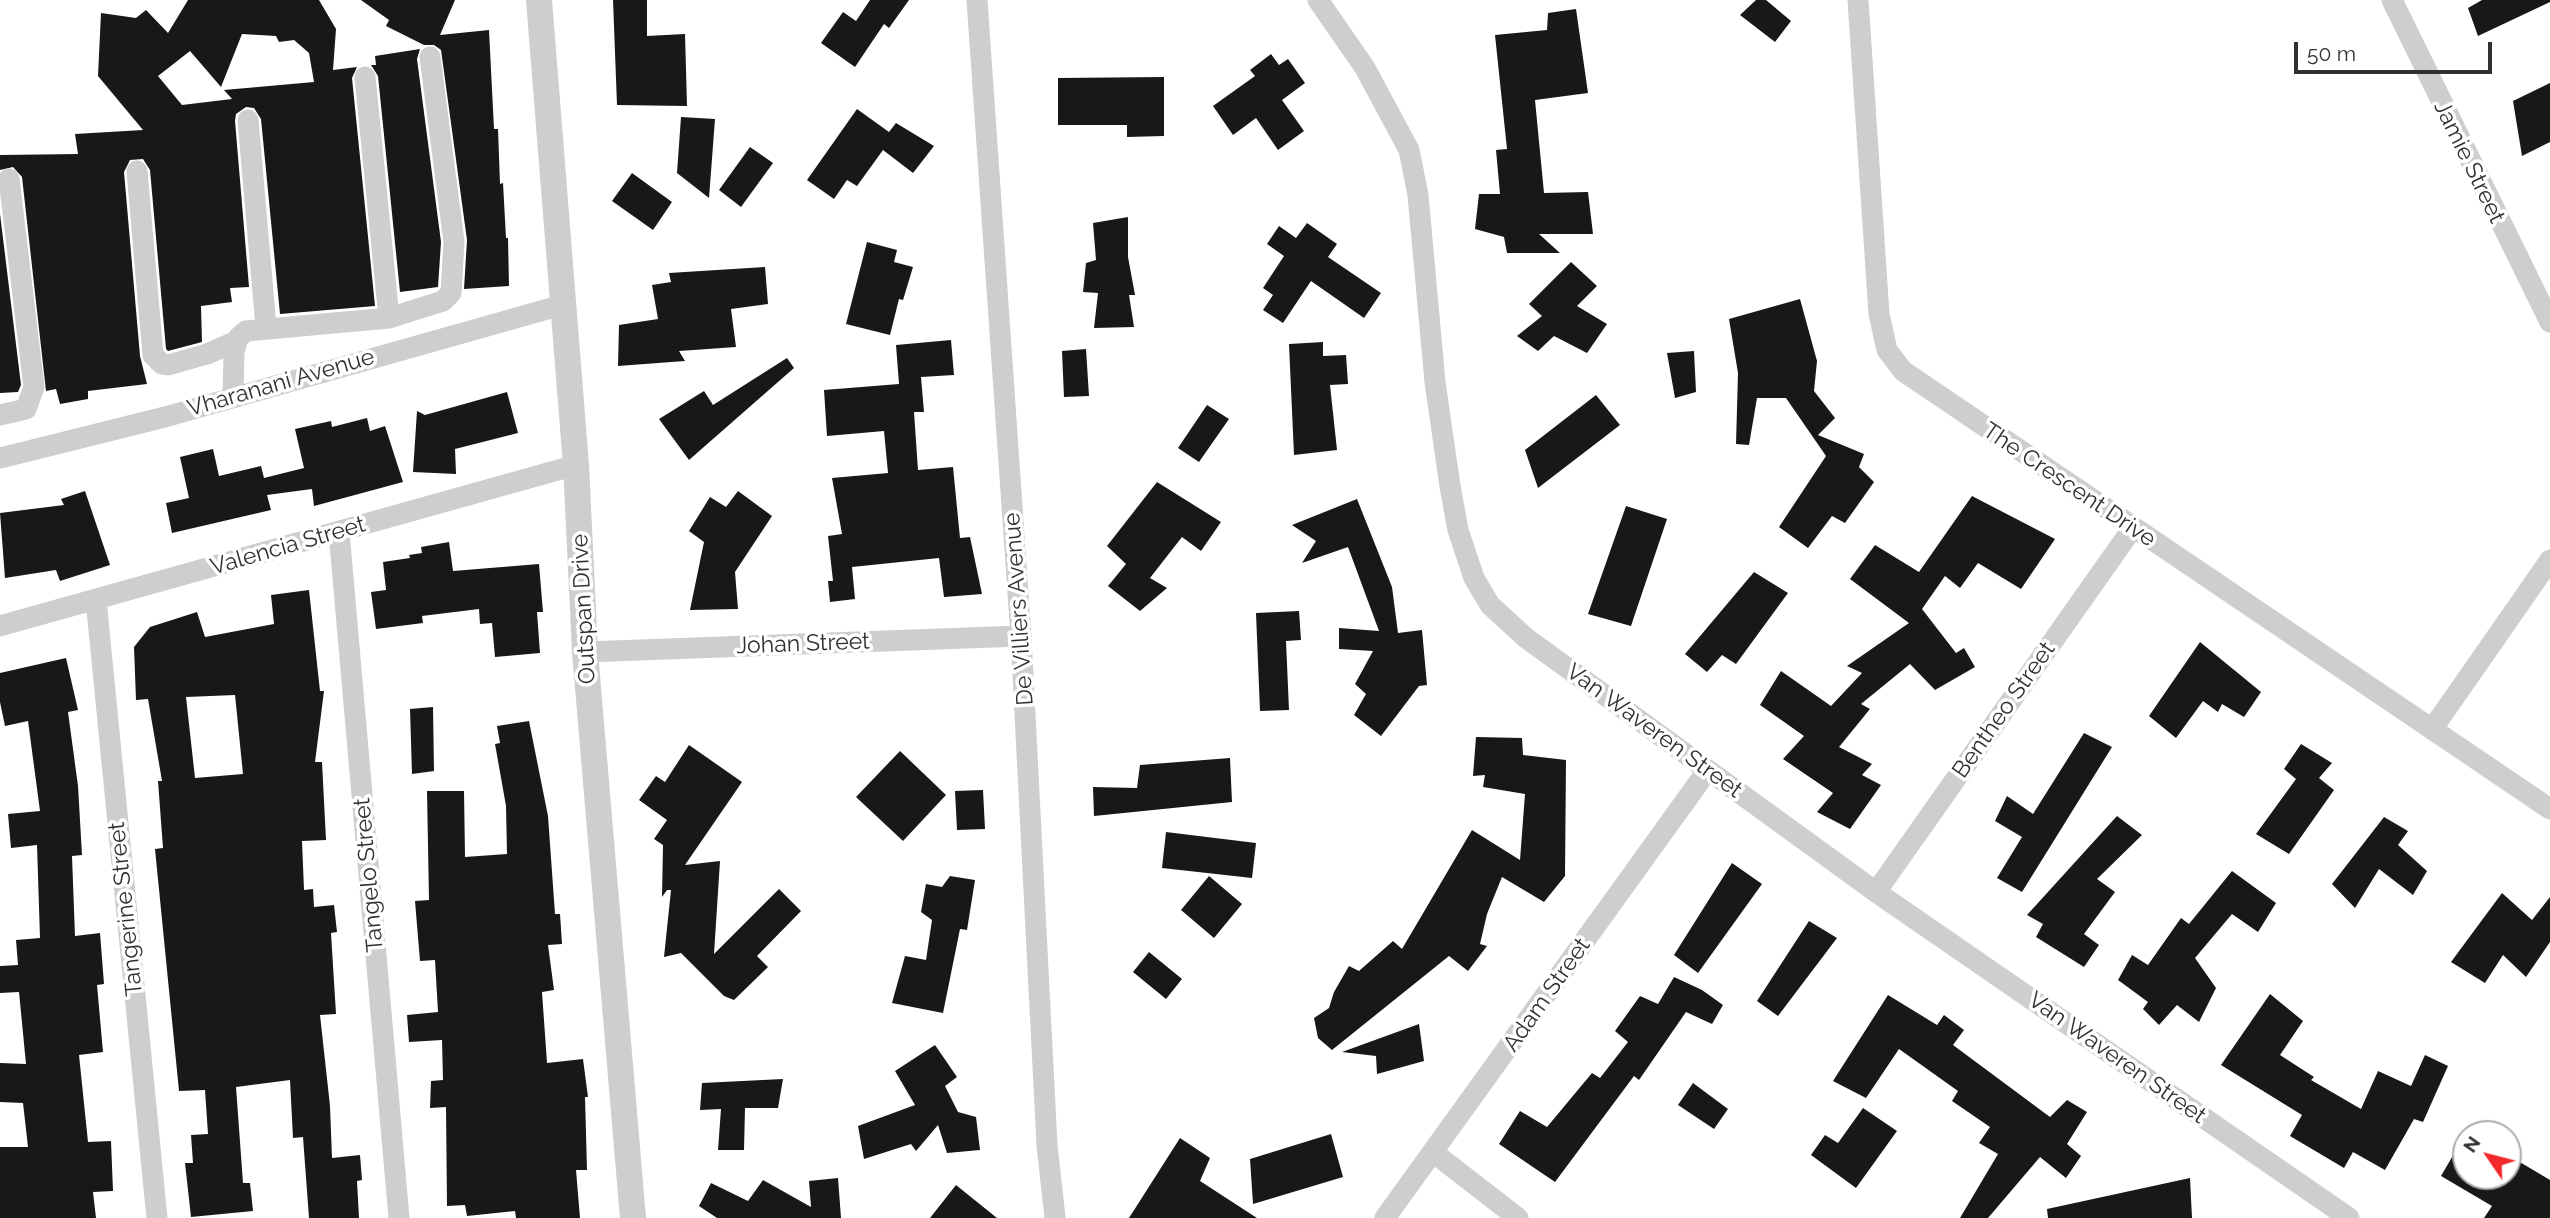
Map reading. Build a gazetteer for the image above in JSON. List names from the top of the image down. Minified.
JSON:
{"streets":{"street":["Jamie Street","Vharanani Avenue","The Crescent Drive","Valencia Street","Outspan Drive","De Villiers Avenue","Johan Street","Bentheo Street","Van Waveren Street","Tangelo Street","Tangerine Street","Adam Street"]},"crossings":[["Vharanani Avenue","Outspan Drive"],["The Crescent Drive","Bentheo Street"],["Valencia Street","Outspan Drive"],["Valencia Street","Tangelo Street"],["Valencia Street","Tangerine Street"],["Outspan Drive","Johan Street"],["De Villiers Avenue","Johan Street"],["Bentheo Street","Van Waveren Street"],["Van Waveren Street","Adam Street"]],"scale_bar":"50 m","north":"top left"}
